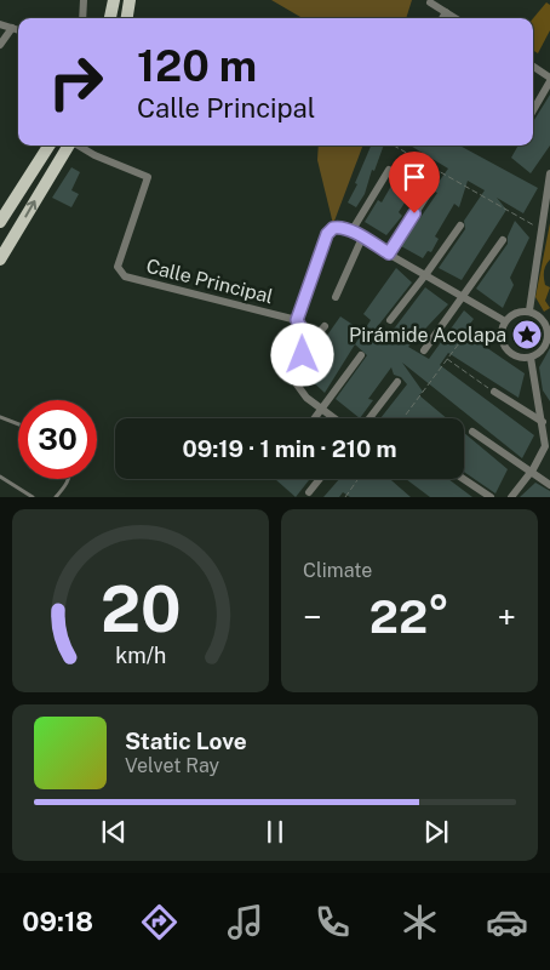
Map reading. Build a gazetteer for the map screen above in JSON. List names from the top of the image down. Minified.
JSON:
{"streets":{"street":["Calle Principal"]},"places":{"place":["Pirámide Acolapa"]},"page":{"turn":["120 m","Calle Principal"],"limit":"30","trip":"09:19 · 1 min · 210 m","tile":"Climate","heat":["−","22°","+"],"song":["Static Love","Velvet Ray"],"tabs":"09:18","gauge":["20","km/h"]}}
